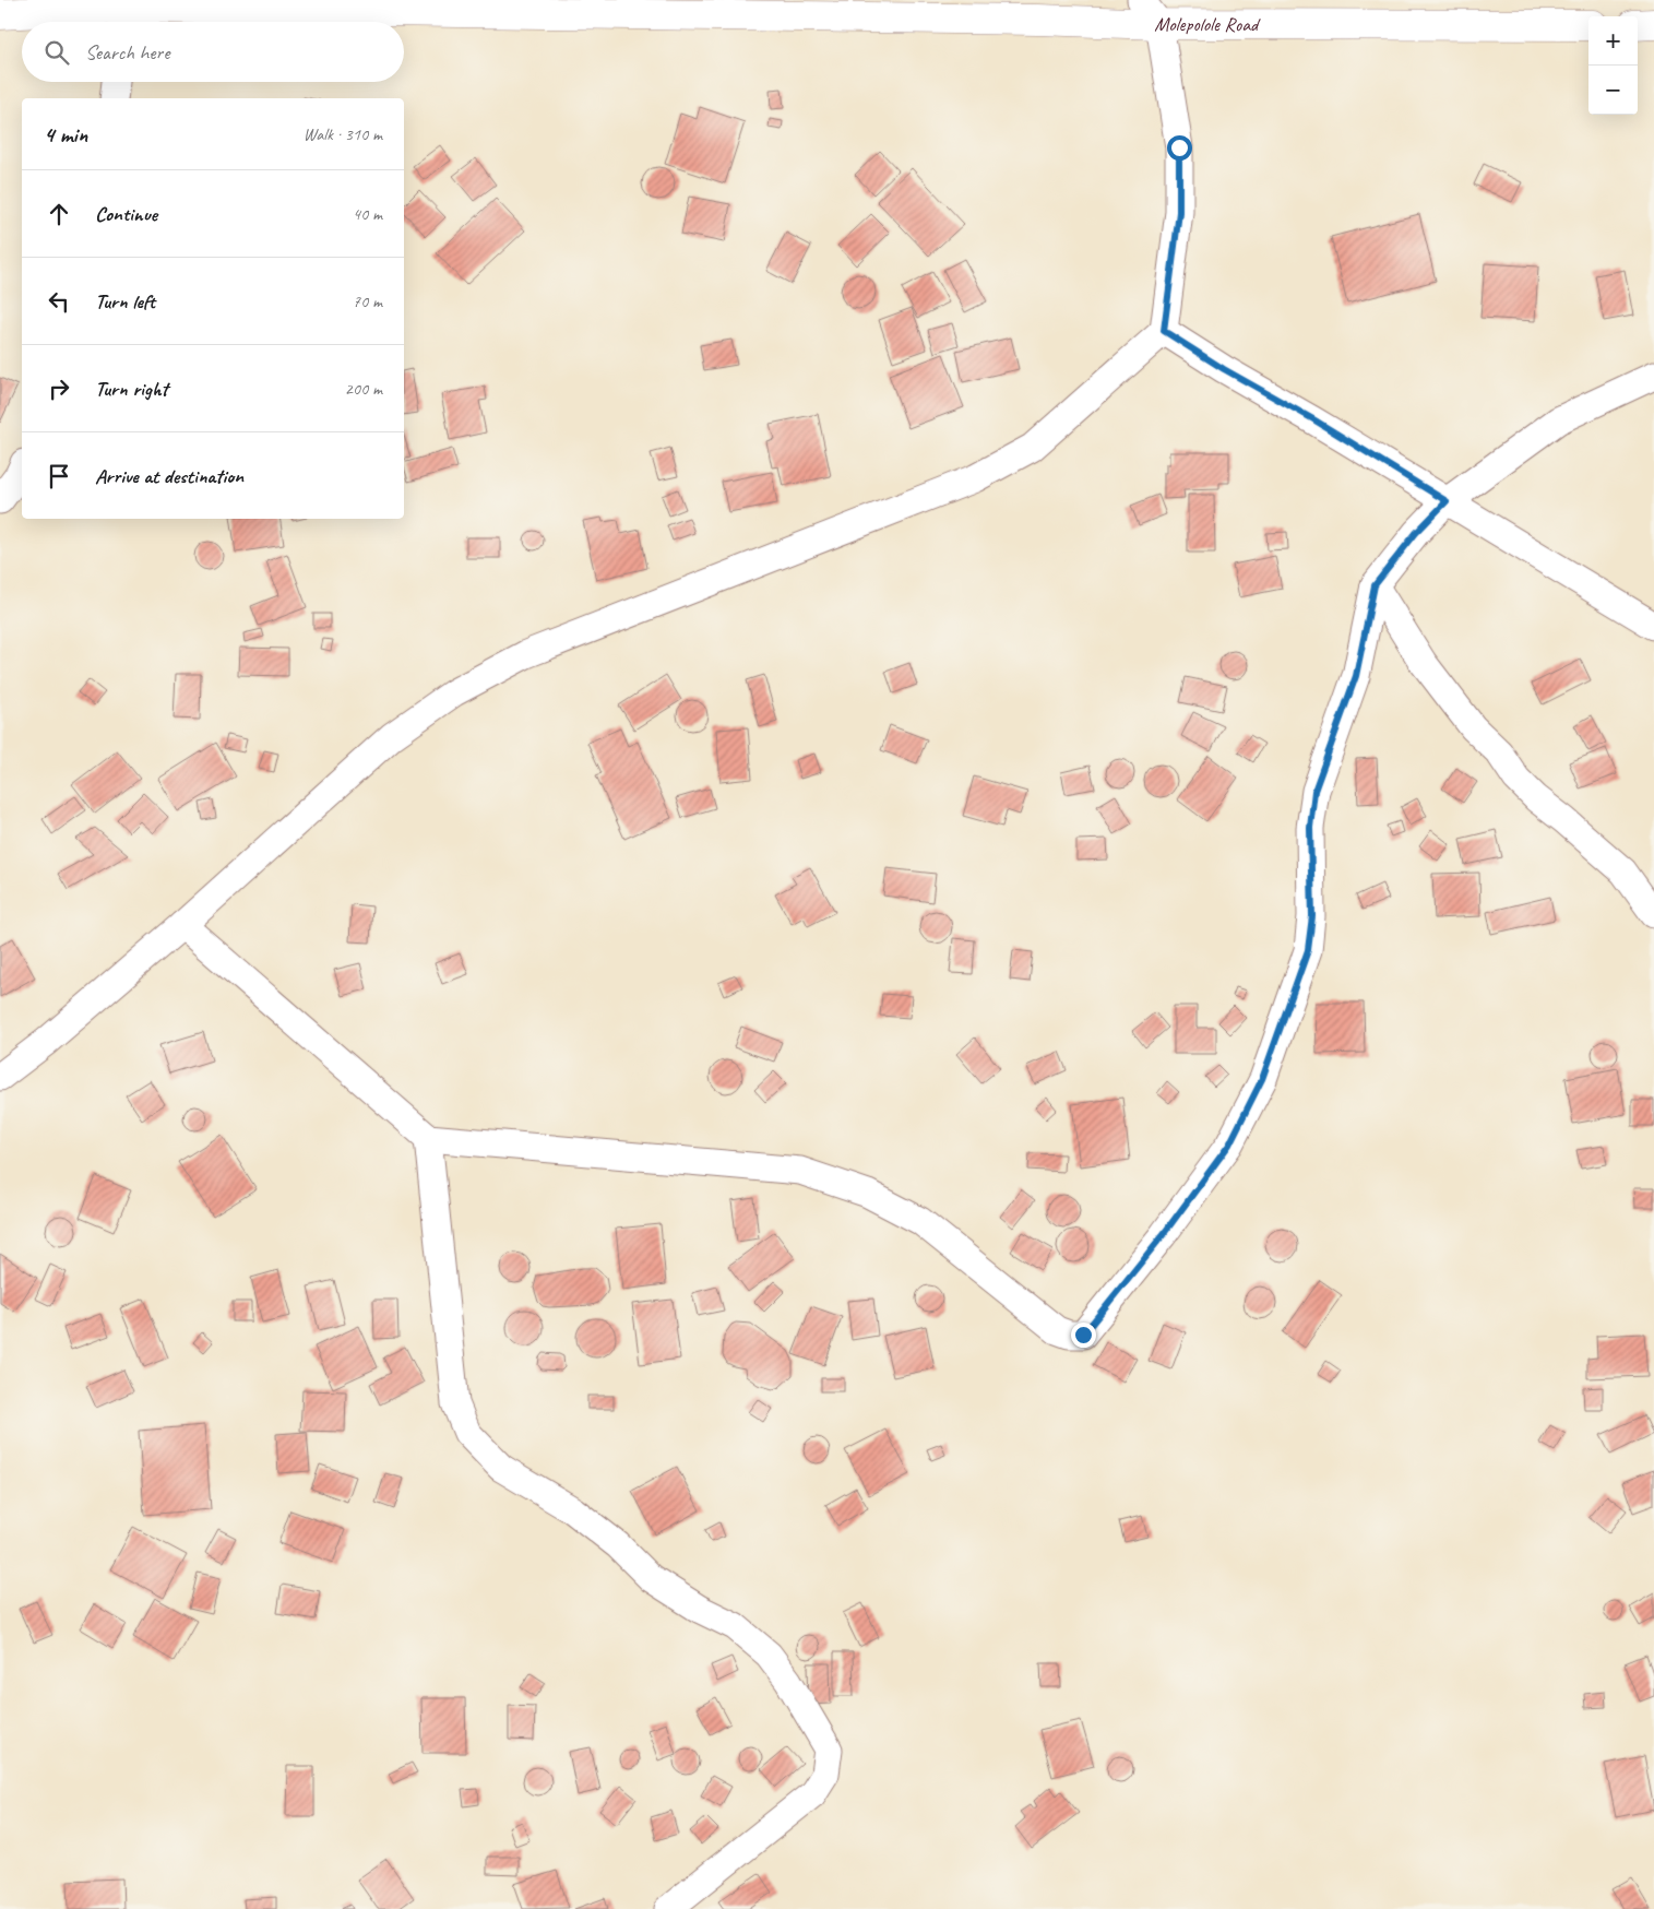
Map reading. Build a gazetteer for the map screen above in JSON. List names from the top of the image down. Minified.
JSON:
{"streets":{"main road":["Molepolole Road"]},"page":{"map_buttons":["+","−"],"search":"Search here","heading":["4 min","Walk · 310 m"],"list":[["Continue","40 m"],["Turn left","70 m"],["Turn right","200 m"],"Arrive at destination"]}}
